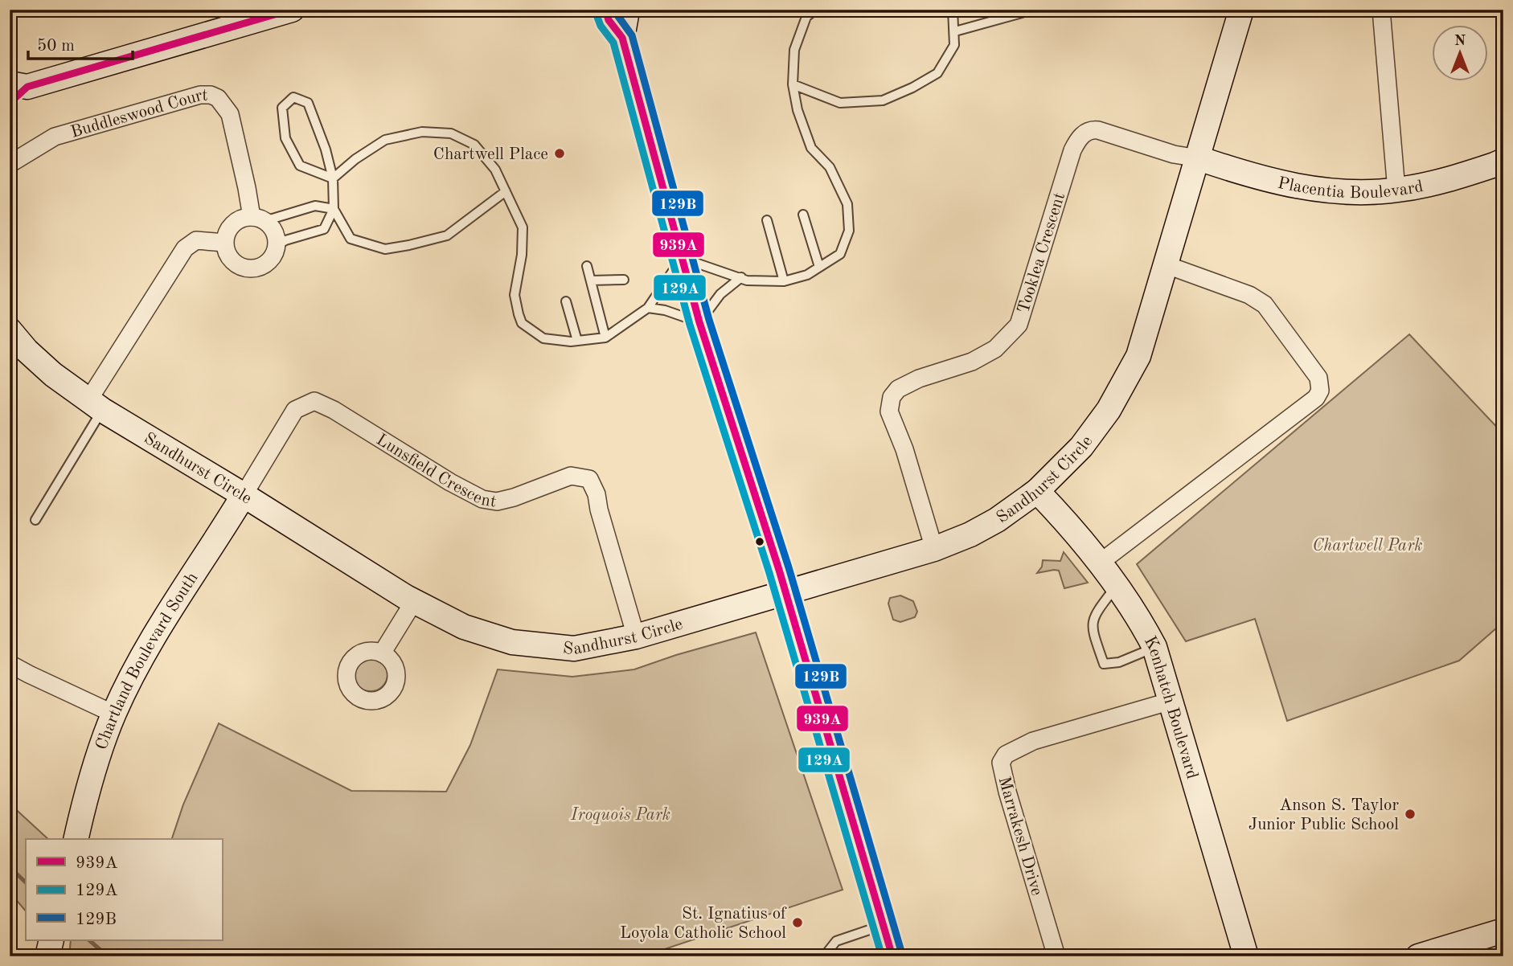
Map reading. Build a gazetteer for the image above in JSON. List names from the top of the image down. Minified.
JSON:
{"streets":{"street":["Buddleswood Court","Placentia Boulevard","Tooklea Crescent","Lunsfield Crescent","Sandhurst Circle","Chartland Boulevard South","Kenhatch Boulevard","Marrakesh Drive"]},"crossings":[["Placentia Boulevard","Tooklea Crescent"],["Placentia Boulevard","Sandhurst Circle"],["Tooklea Crescent","Sandhurst Circle"],["Lunsfield Crescent","Sandhurst Circle"],["Lunsfield Crescent","Chartland Boulevard South"],["Sandhurst Circle","Chartland Boulevard South"],["Sandhurst Circle","Kenhatch Boulevard"],["Kenhatch Boulevard","Marrakesh Drive"]],"parks":["Chartwell Park","Iroquois Park"],"places":["Chartwell Place","Anson S. Taylor Junior Public School","St. Ignatius of Loyola Catholic School"],"lines":["transit line 939A","transit line 129B","transit line 129A"],"legend":["939A","129A","129B"],"scale_bar":"50 m","north":"top"}
